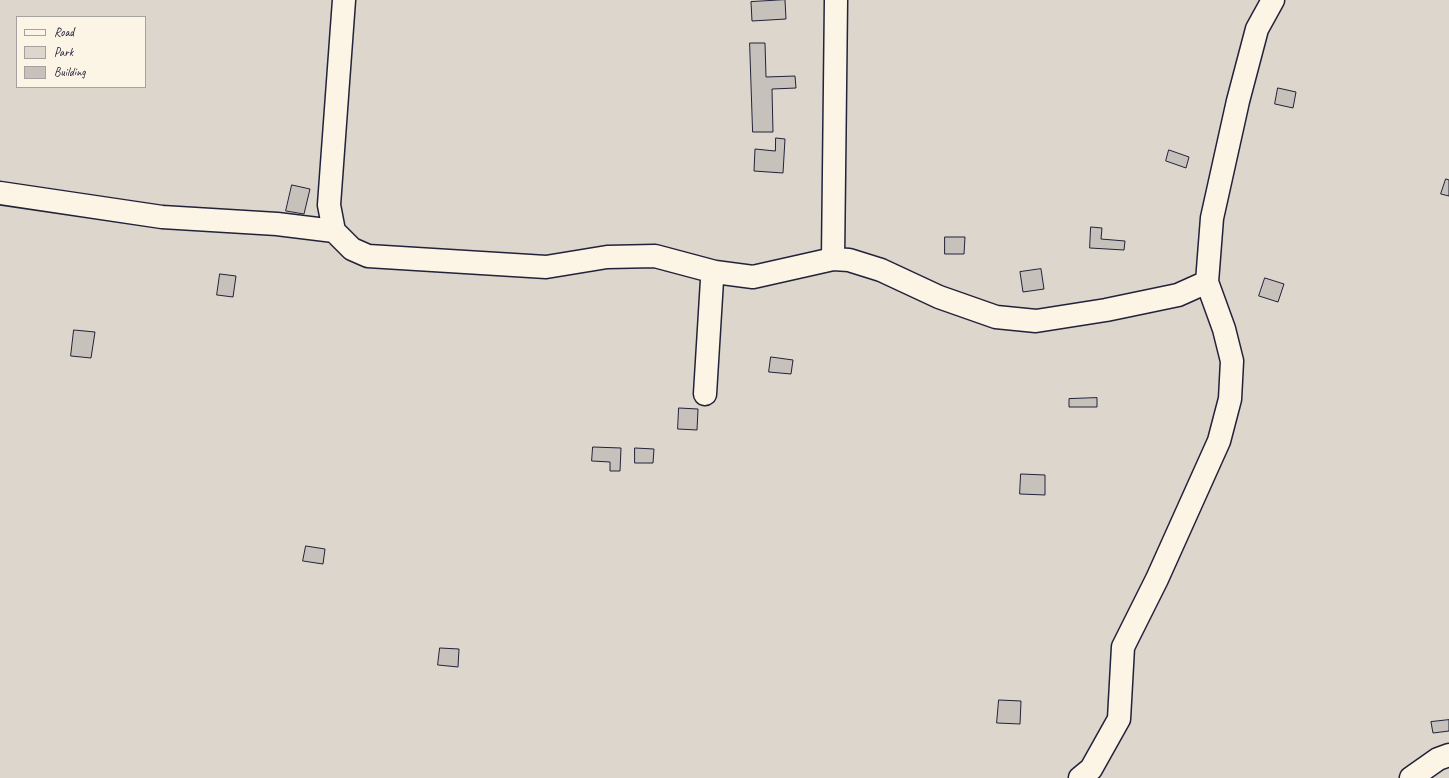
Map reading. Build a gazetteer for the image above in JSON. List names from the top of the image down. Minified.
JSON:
{"legend":["Road","Park","Building"]}
